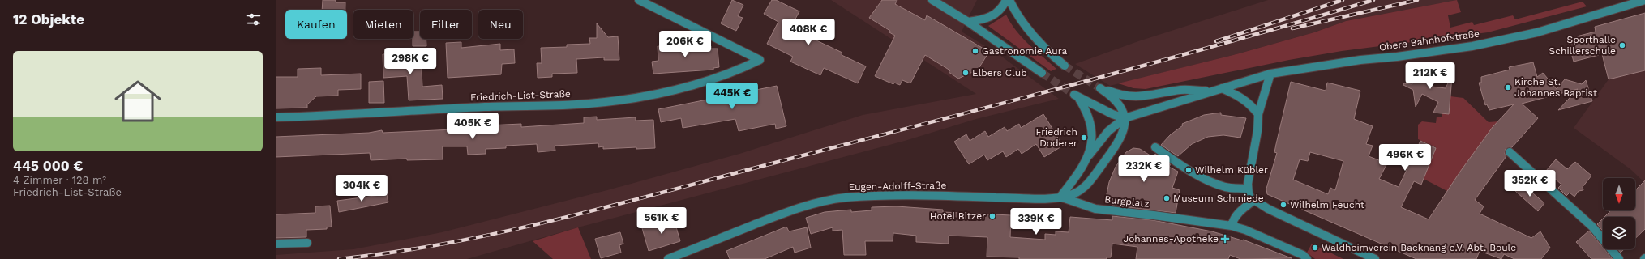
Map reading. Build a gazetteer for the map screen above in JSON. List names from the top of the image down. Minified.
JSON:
{"streets":{"street":["Obere Bahnhofstraße","Friedrich-List-Straße","Eugen-Adolff-Straße","Burgplatz"]},"crossings":[["Obere Bahnhofstraße","Eugen-Adolff-Straße"],["Eugen-Adolff-Straße","Burgplatz"]],"places":{"other":["Sporthalle Schillerschule","Gastronomie Aura","Elbers Club","Kirche St. Johannes Baptist","Friedrich Doderer","Wilhelm Kübler","Museum Schmiede","Wilhelm Feucht","Hotel Bitzer","Waldheimverein Backnang e.V. Abt. Boule"],"health":["Johannes-Apotheke"]},"north":"bottom","page":{"heading":"12 Objekte","chip":["Kaufen","Mieten","Filter","Neu"],"price":["408K €","206K €","298K €","212K €","445K €","405K €","496K €","232K €","352K €","304K €","561K €","339K €"],"list":[{"name":"445 000 €","note":"4 Zimmer · 128 m² · Friedrich-List-Straße"}]}}
